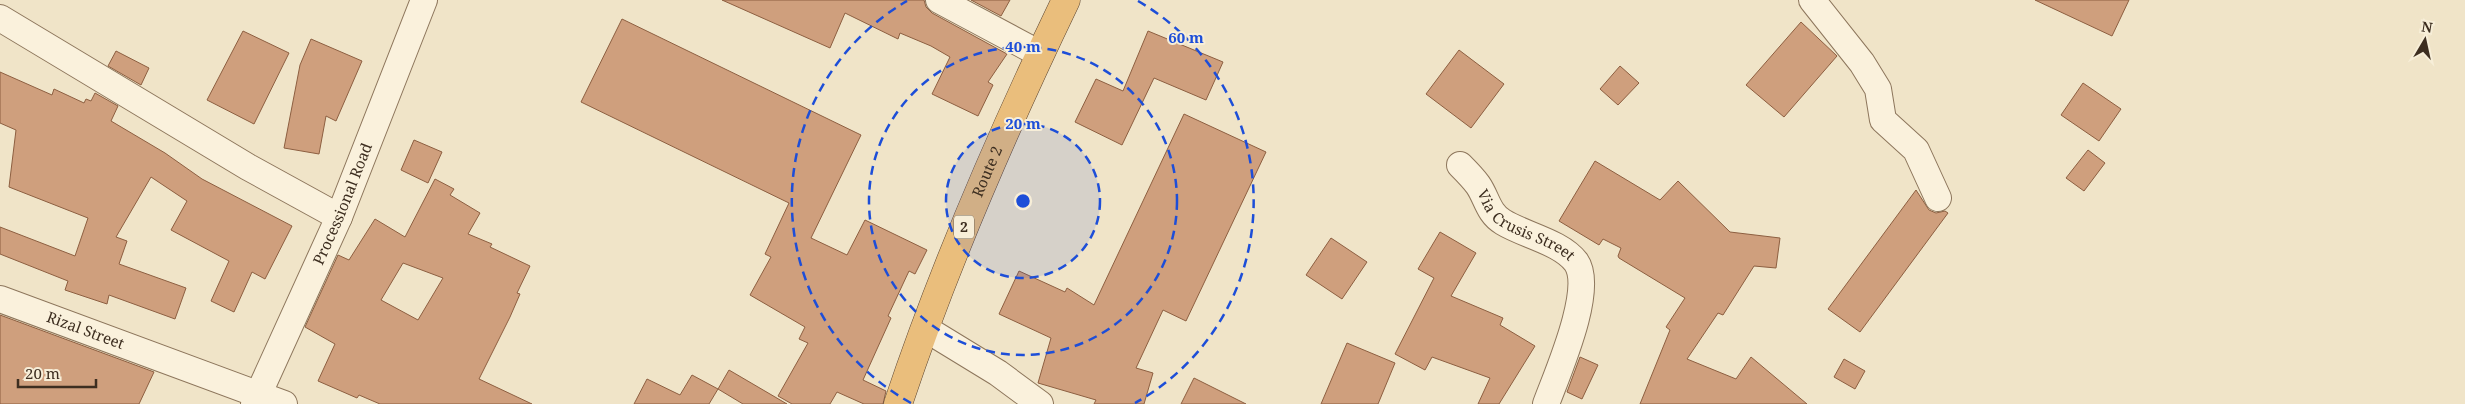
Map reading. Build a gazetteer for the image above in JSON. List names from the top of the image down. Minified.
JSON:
{"streets":{"highway":["Route 2","2"],"street":["Processional Road","Via Crusis Street","Rizal Street"]},"crossings":[["Processional Road","Rizal Street"]],"scale_bar":"20 m","north":"top","rings":["60 m","40 m","20 m"]}
